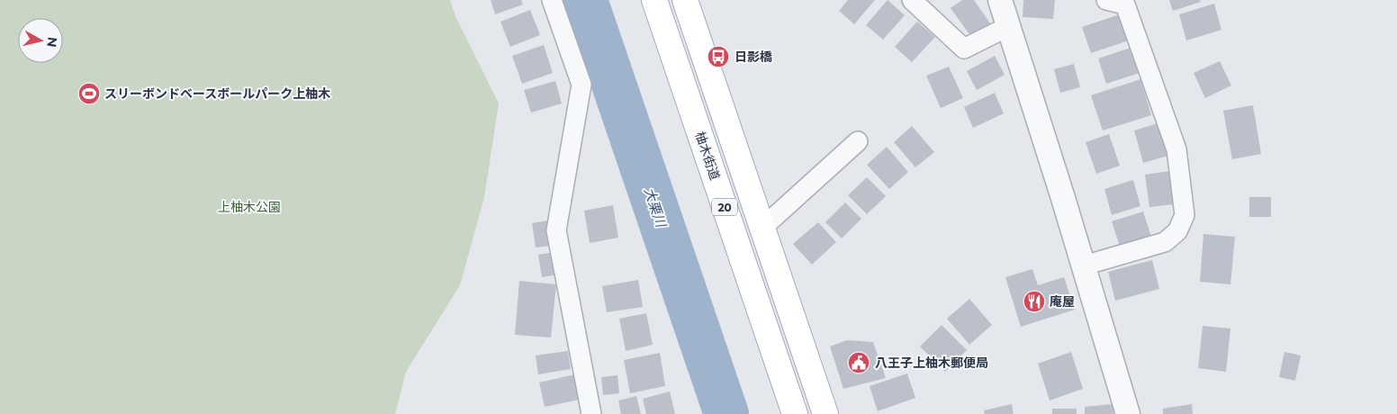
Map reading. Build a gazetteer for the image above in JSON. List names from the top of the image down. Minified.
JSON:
{"streets":{"main road":["柚木街道","20"]},"water":["大栗川"],"parks":["上柚木公園"],"places":{"bus stop":["日影橋"],"sports":["スリーボンドベースボールパーク上柚木"],"restaurant":["庵屋"],"public building":["八王子上柚木郵便局"]},"north":"right"}
